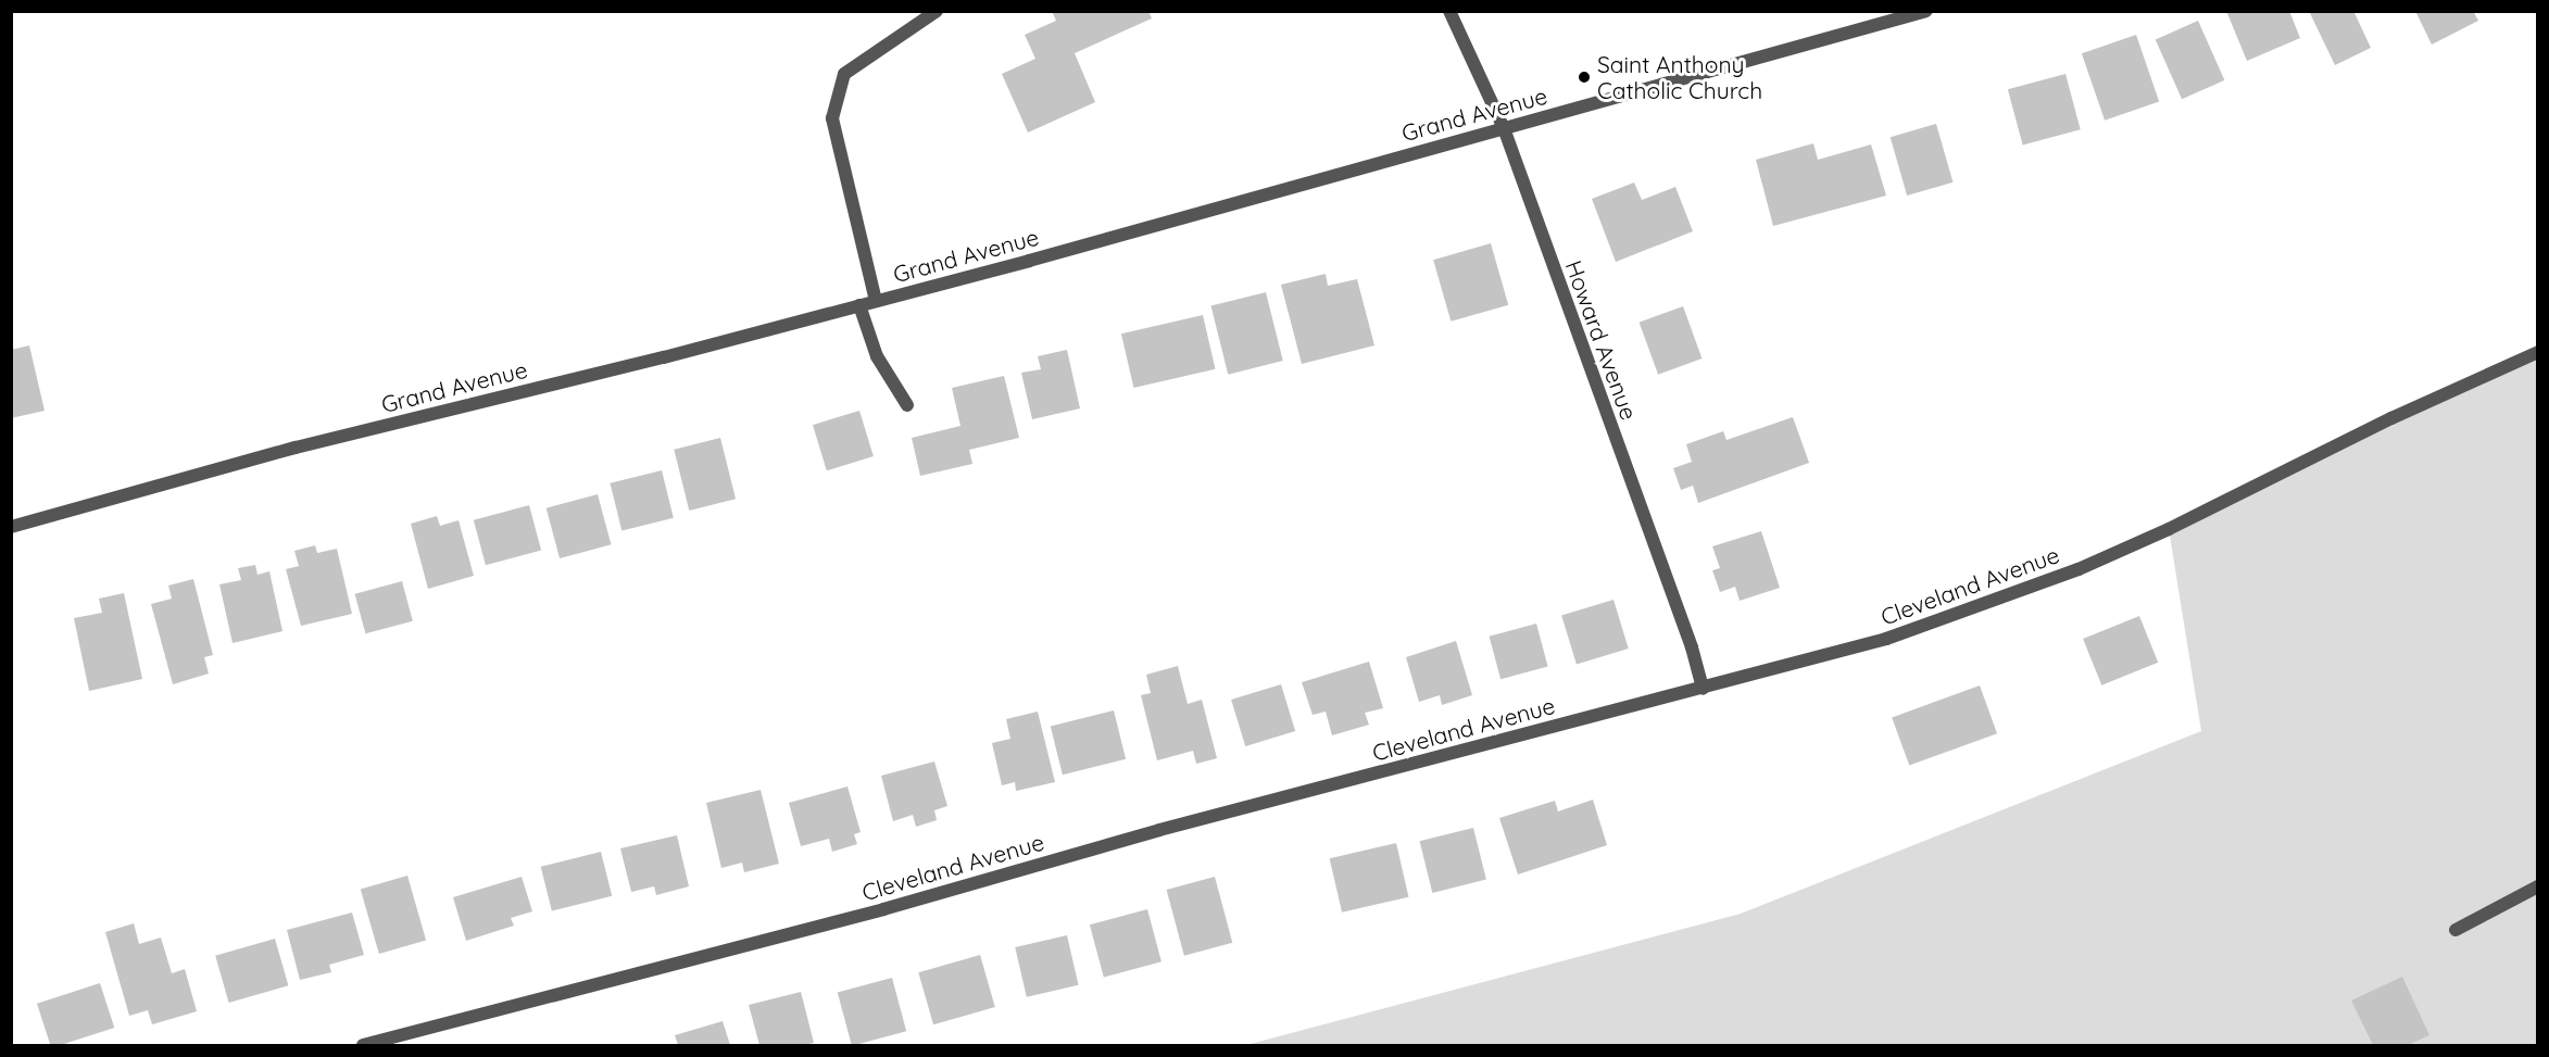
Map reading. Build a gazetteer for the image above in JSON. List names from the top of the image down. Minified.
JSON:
{"streets":{"street":["Grand Avenue","Howard Avenue","Cleveland Avenue"]},"crossings":[["Grand Avenue","Howard Avenue"],["Howard Avenue","Cleveland Avenue"]],"places":["Saint Anthony Catholic Church"]}
